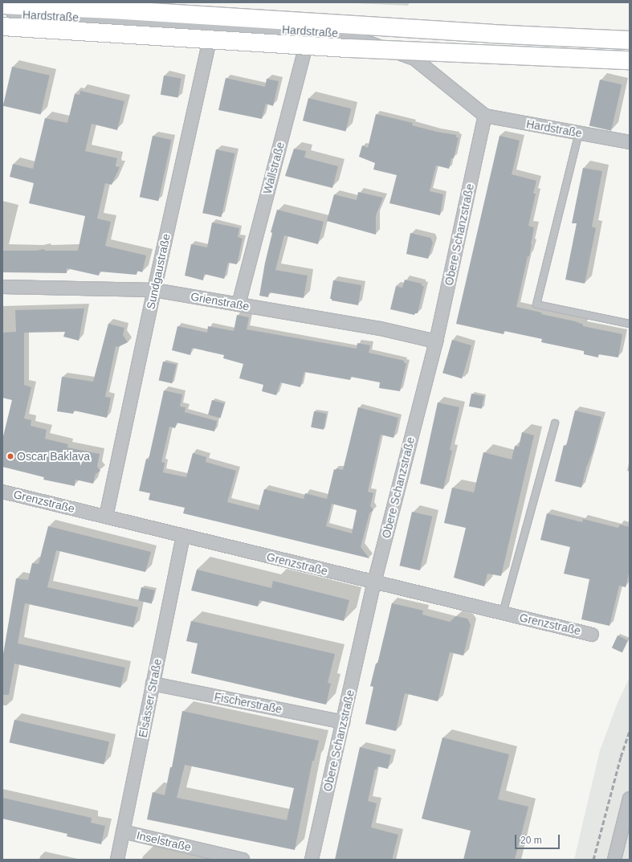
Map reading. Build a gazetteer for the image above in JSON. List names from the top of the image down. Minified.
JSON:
{"streets":{"street":["Hardstraße","Wallstraße","Obere Schanzstraße","Sundgaustraße","Grienstraße","Grenzstraße","Elsässer Straße","Fischerstraße","Inselstraße"]},"crossings":[["Hardstraße","Wallstraße"],["Hardstraße","Obere Schanzstraße"],["Hardstraße","Sundgaustraße"],["Wallstraße","Grienstraße"],["Obere Schanzstraße","Grienstraße"],["Obere Schanzstraße","Grenzstraße"],["Obere Schanzstraße","Fischerstraße"],["Sundgaustraße","Grienstraße"],["Sundgaustraße","Grenzstraße"],["Grenzstraße","Elsässer Straße"],["Elsässer Straße","Fischerstraße"],["Elsässer Straße","Inselstraße"]],"places":["Oscar Baklava"],"scale_bar":"20 m"}
